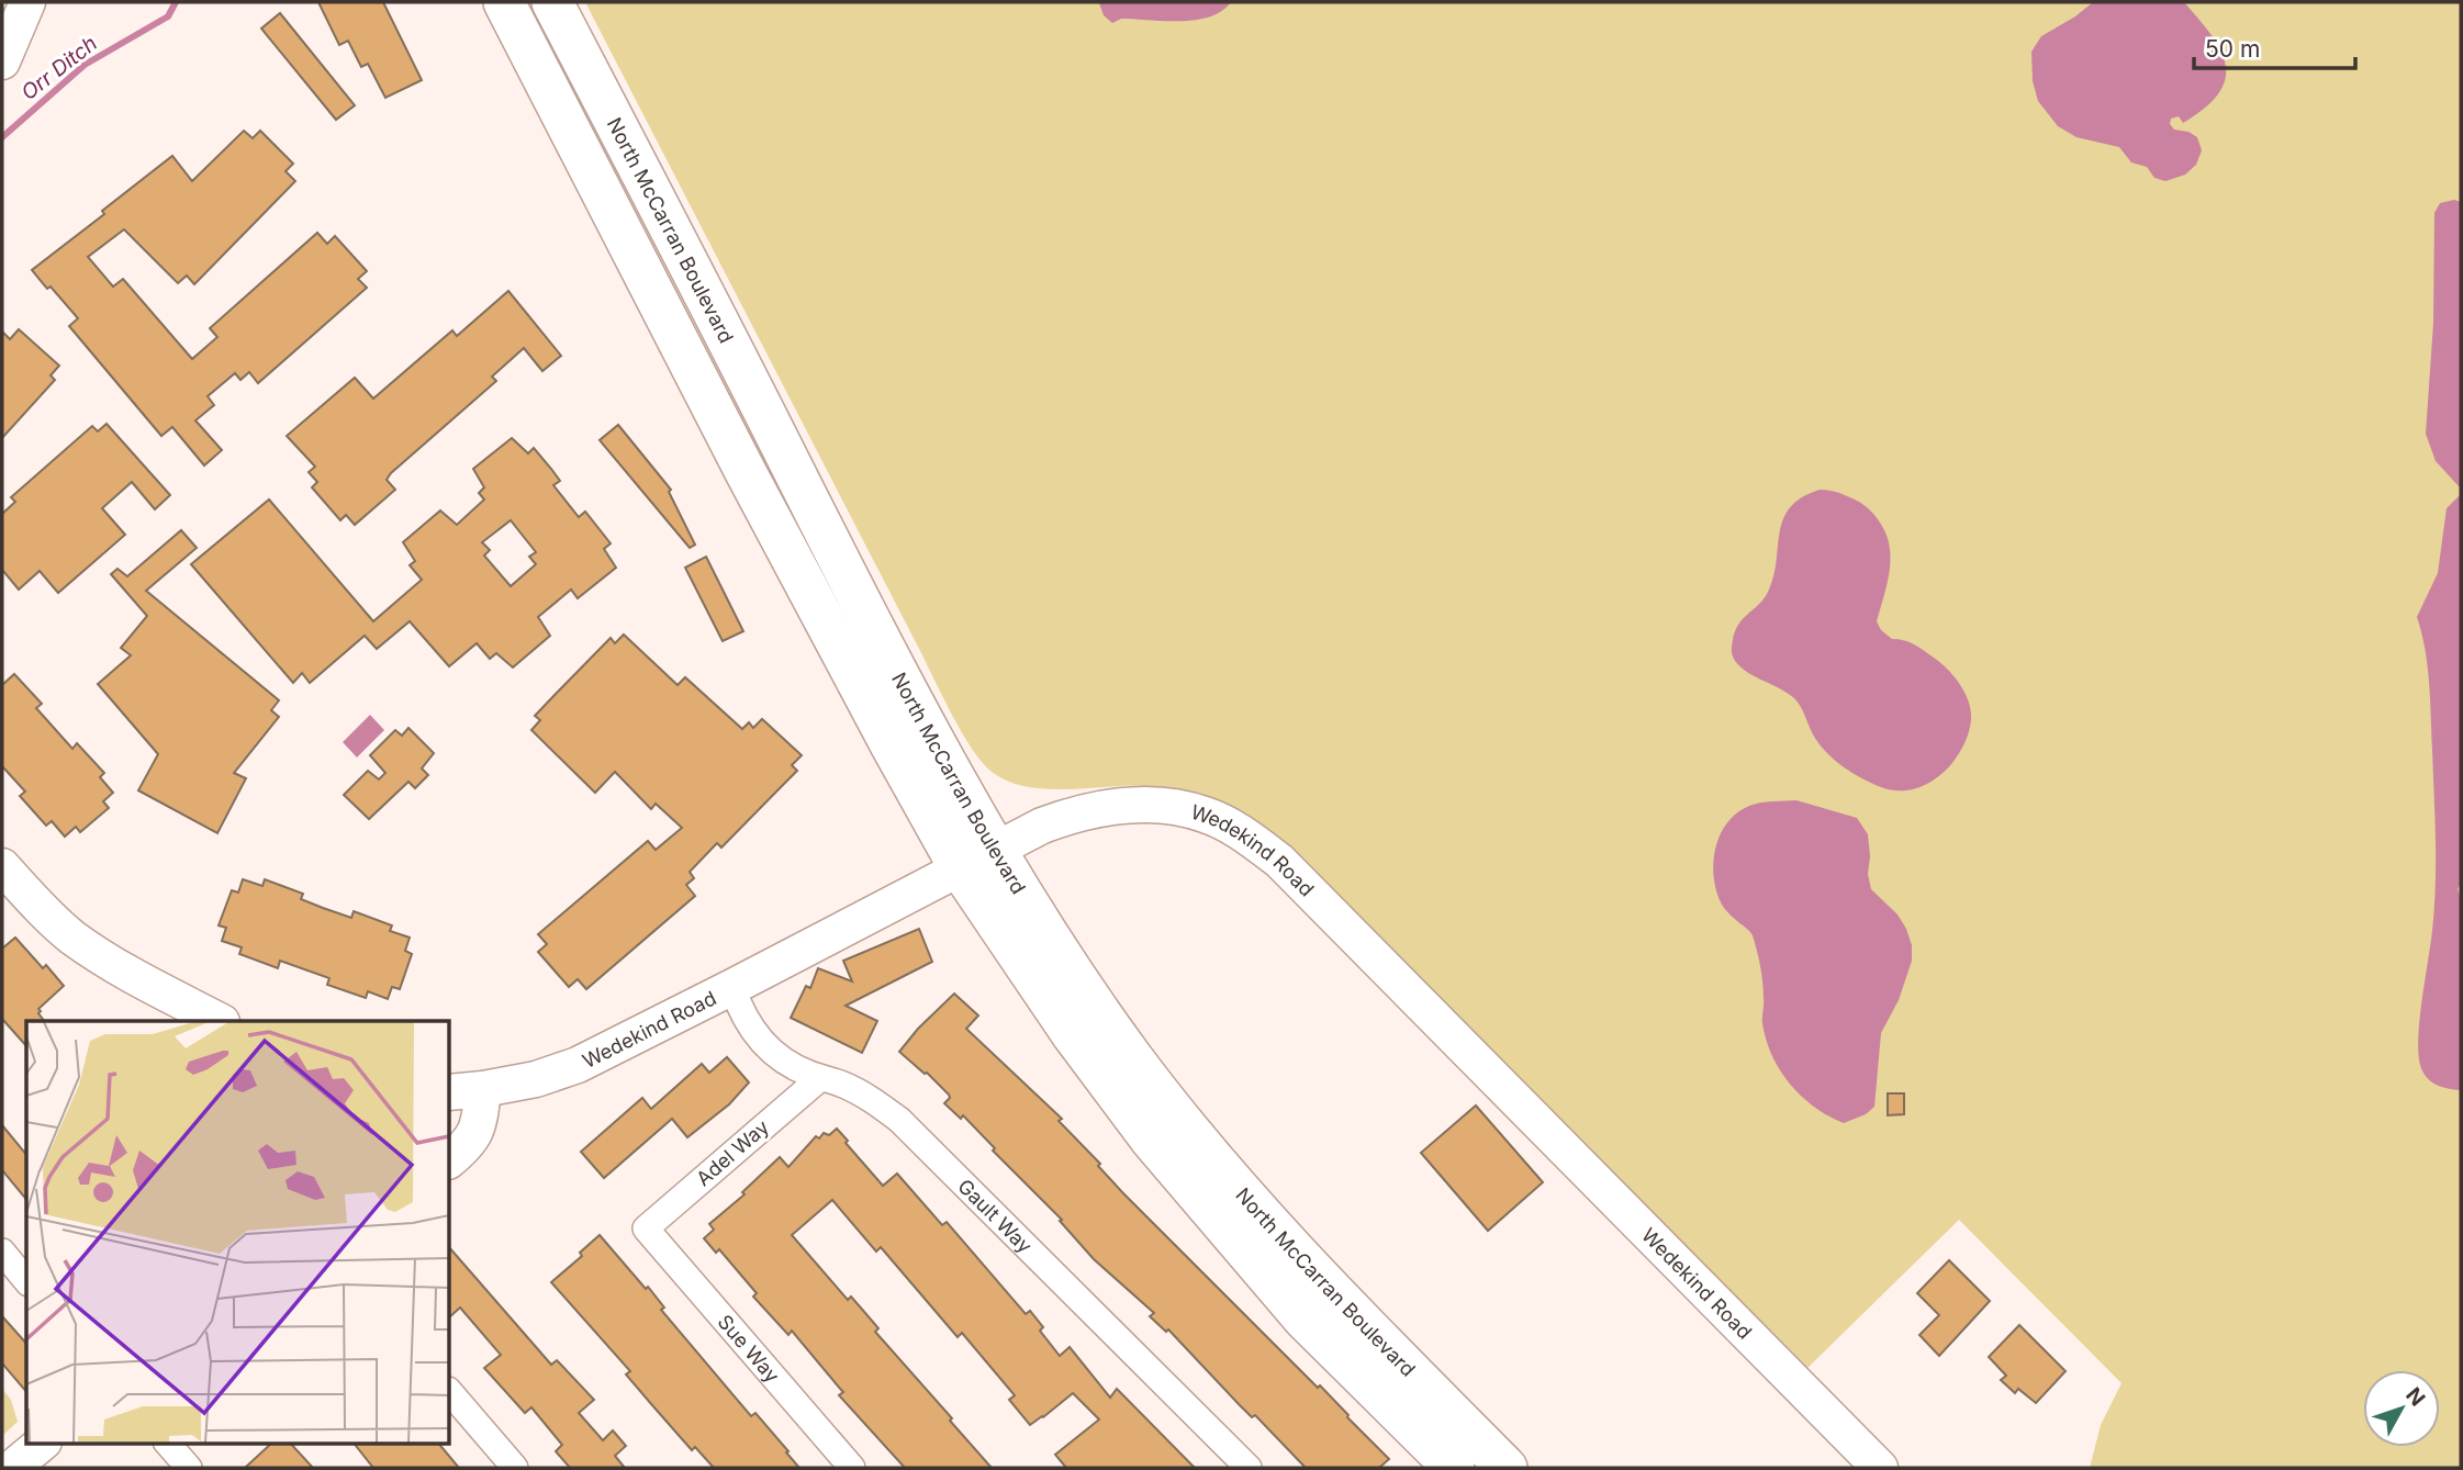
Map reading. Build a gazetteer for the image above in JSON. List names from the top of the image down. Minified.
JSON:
{"streets":{"main road":["North McCarran Boulevard"],"street":["Wedekind Road","Adel Way","Gault Way","Sue Way"]},"crossings":[["North McCarran Boulevard","Wedekind Road"],["Wedekind Road","Gault Way"],["Adel Way","Gault Way"],["Adel Way","Sue Way"]],"water":["Orr Ditch"],"scale_bar":"50 m","north":"top right"}
